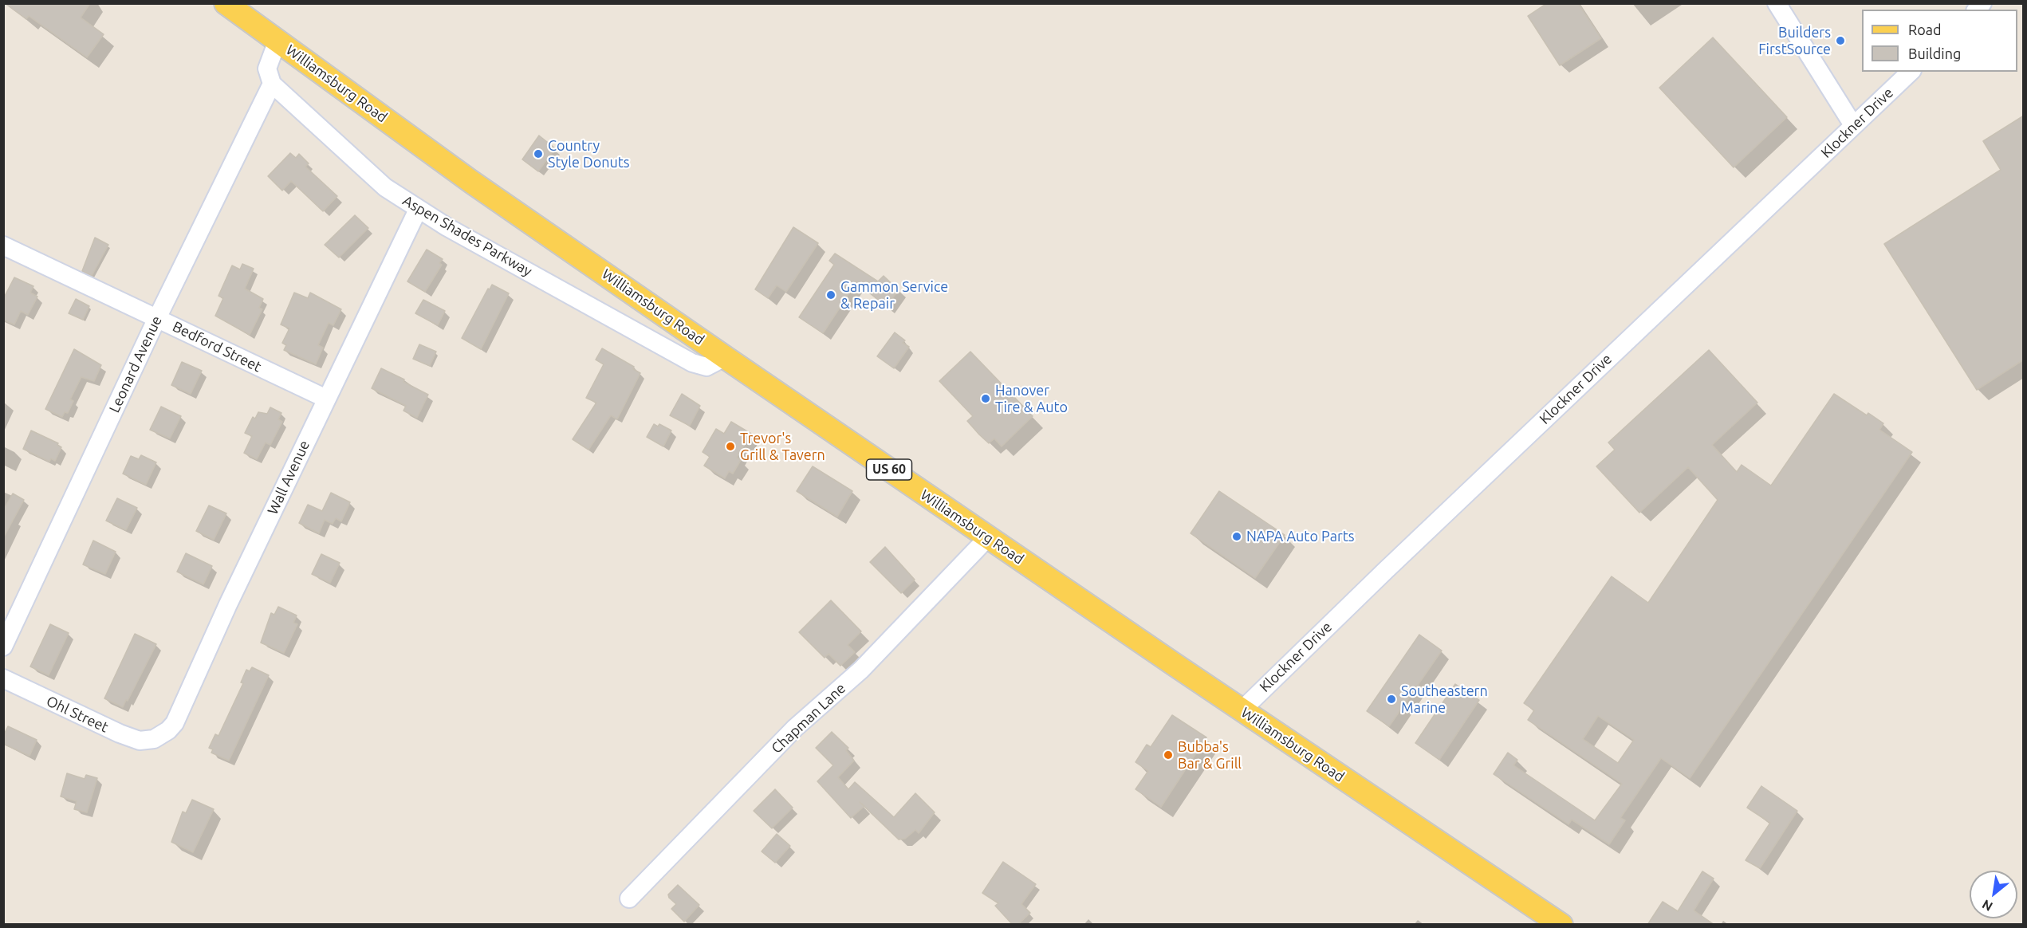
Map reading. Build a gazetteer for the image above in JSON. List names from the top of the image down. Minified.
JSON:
{"streets":{"main road":["Williamsburg Road","US 60"],"street":["Klockner Drive","Aspen Shades Parkway","Bedford Street","Leonard Avenue","Wall Avenue","Ohl Street","Chapman Lane"]},"crossings":[["Williamsburg Road","Klockner Drive"],["Williamsburg Road","Aspen Shades Parkway"],["Williamsburg Road","Chapman Lane"],["Aspen Shades Parkway","Leonard Avenue"],["Aspen Shades Parkway","Wall Avenue"],["Bedford Street","Leonard Avenue"],["Bedford Street","Wall Avenue"],["Wall Avenue","Ohl Street"]],"places":["Builders FirstSource","Country Style Donuts","Gammon Service & Repair","Hanover Tire & Auto","Trevor's Grill & Tavern","NAPA Auto Parts","Southeastern Marine","Bubba's Bar & Grill"],"legend":["Road","Building"],"north":"bottom left"}
